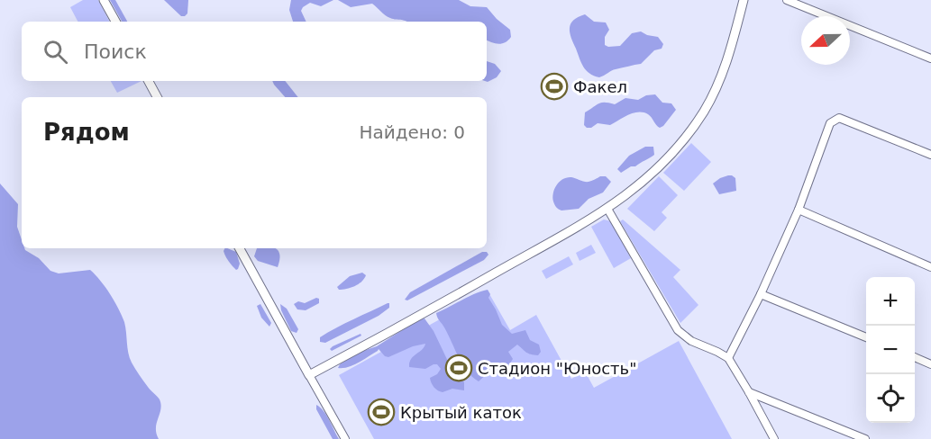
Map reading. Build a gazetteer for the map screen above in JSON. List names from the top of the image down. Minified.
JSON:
{"places":{"sports":["Факел","Стадион \"Юность\"","Крытый каток"]},"north":"left","page":{"search":"Поиск","heading":["Рядом","Найдено: 0"],"map_buttons":["+","−"]}}
